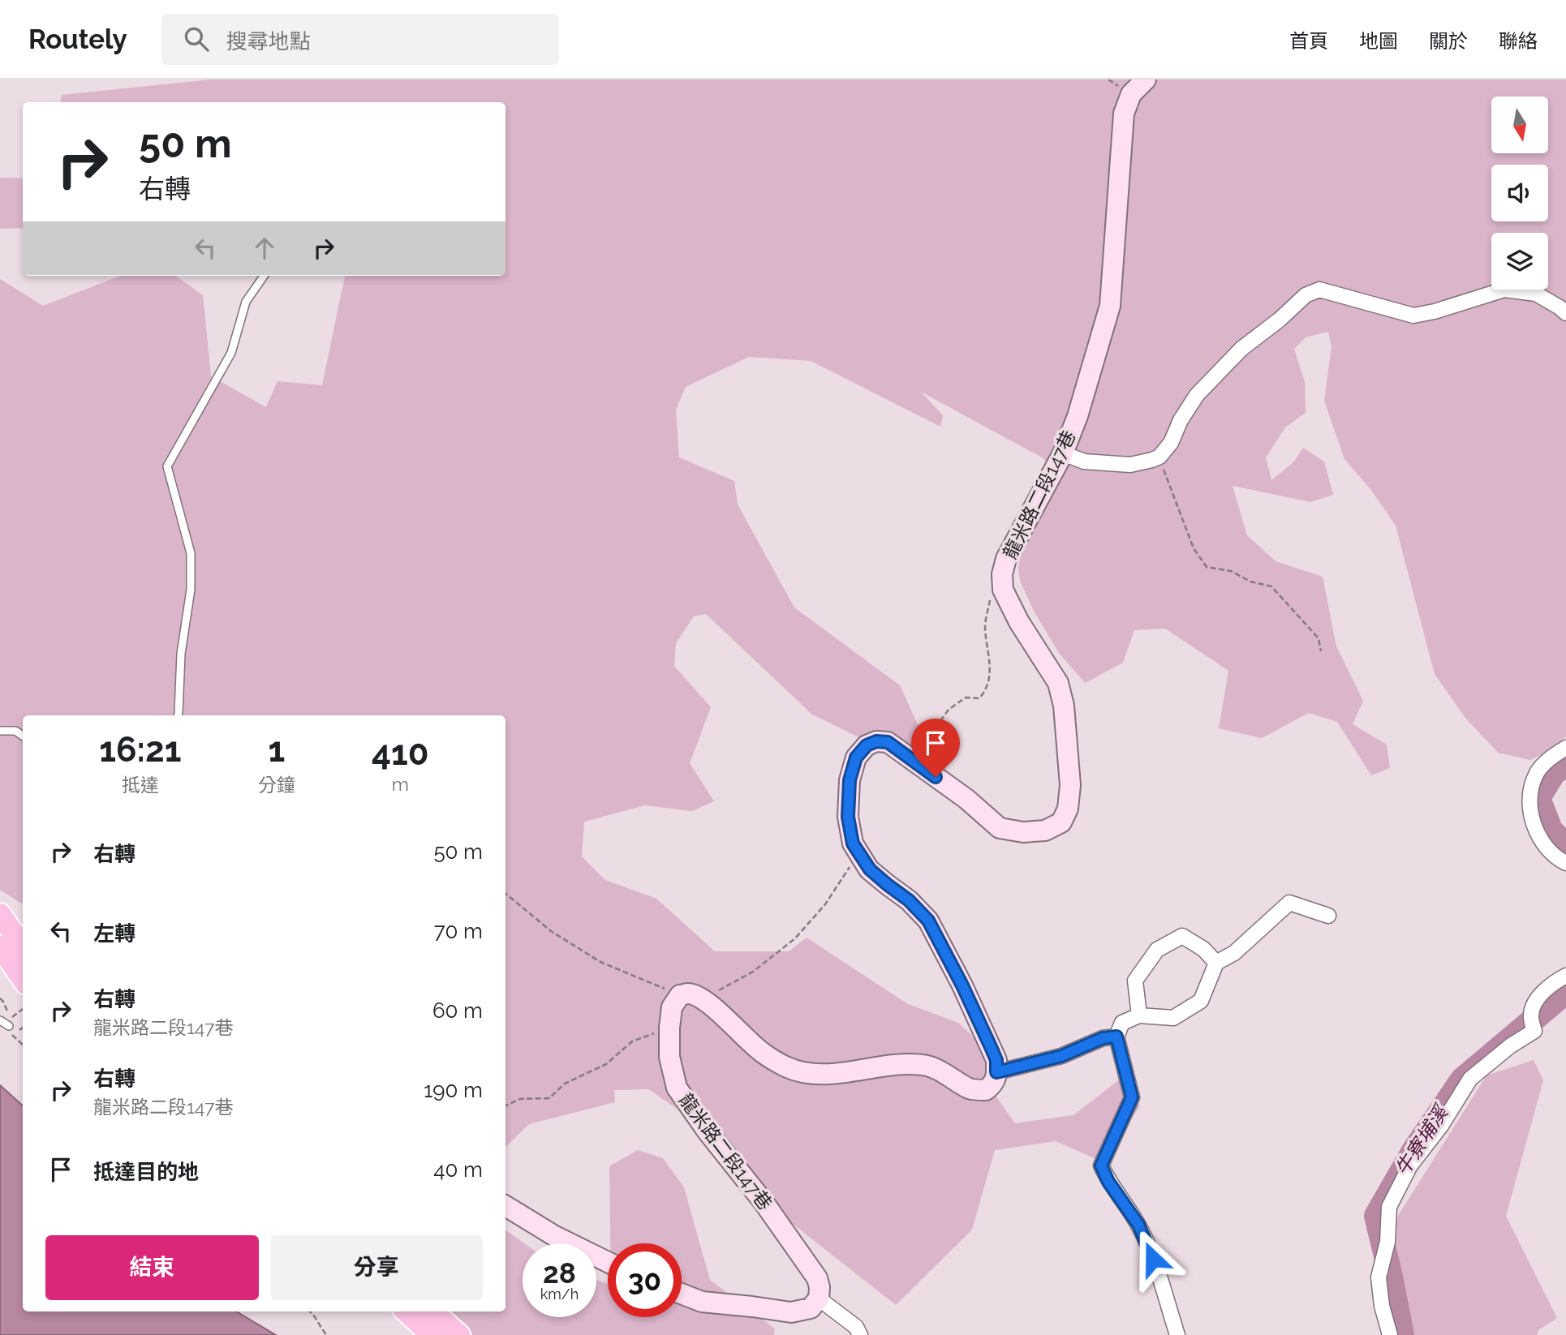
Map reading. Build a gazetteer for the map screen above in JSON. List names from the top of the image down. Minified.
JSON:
{"streets":{"street":["龍米路二段147巷"]},"water":["牛寮埔溪"],"north":"bottom","page":{"header":"Routely","search":"搜尋地點","nav":["首頁","地圖","關於","聯絡"],"turn":["50 m","右轉"],"eta":["16:21","抵達","1","分鐘","410","m"],"list":[{"name":"右轉","value":"50 m"},{"name":"左轉","value":"70 m"},{"name":"右轉","note":"龍米路二段147巷","value":"60 m"},{"name":"右轉","note":"龍米路二段147巷","value":"190 m"},{"name":"抵達目的地","value":"40 m"}],"buttons":["結束","分享"],"speed":"28 km/h","limit":"30"}}
